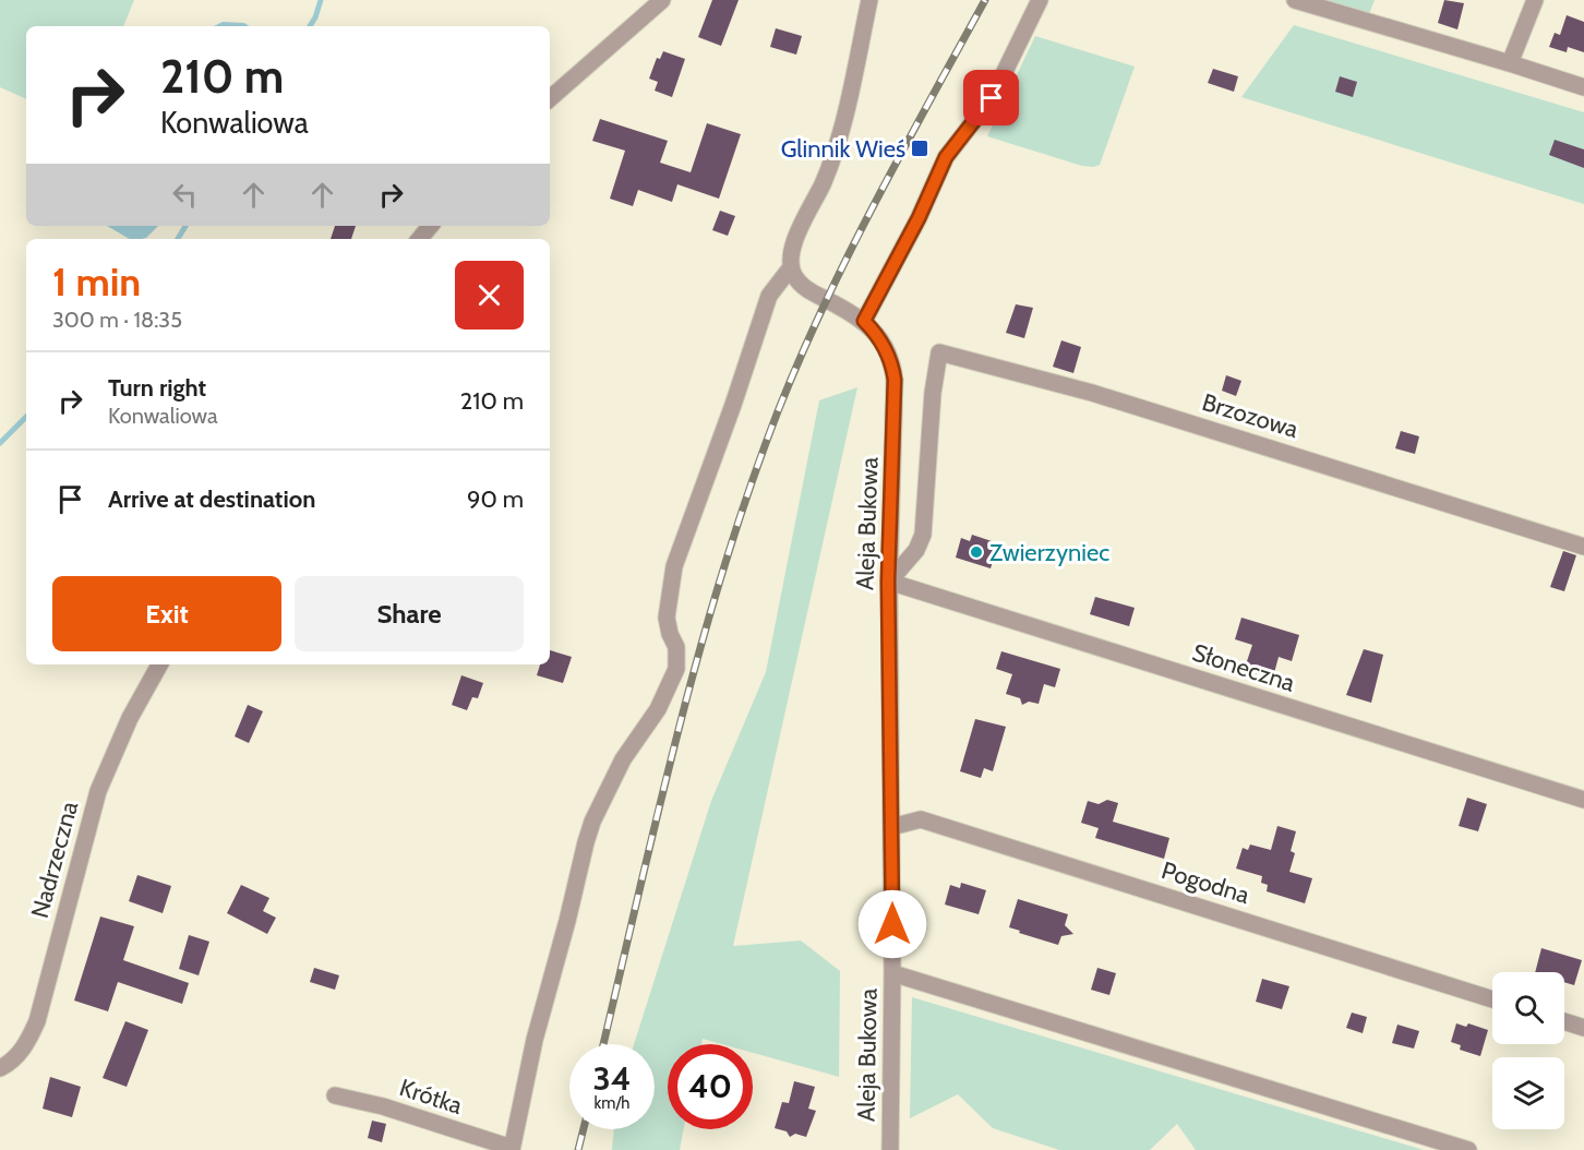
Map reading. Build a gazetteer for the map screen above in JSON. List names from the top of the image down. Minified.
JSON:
{"streets":{"street":["Brzozowa","Aleja Bukowa","Słoneczna","Nadrzeczna","Pogodna","Krótka"]},"crossings":[["Brzozowa","Aleja Bukowa"],["Brzozowa","Słoneczna"],["Aleja Bukowa","Słoneczna"],["Aleja Bukowa","Pogodna"]],"places":{"transit":["Glinnik Wieś"],"other":["Zwierzyniec"]},"page":{"turn":["210 m","Konwaliowa"],"heading":["1 min","300 m · 18:35"],"list":[{"name":"Turn right","note":"Konwaliowa","value":"210 m"},{"name":"Arrive at destination","value":"90 m"}],"buttons":["Exit","Share"],"speed":"34 km/h","limit":"40"}}
